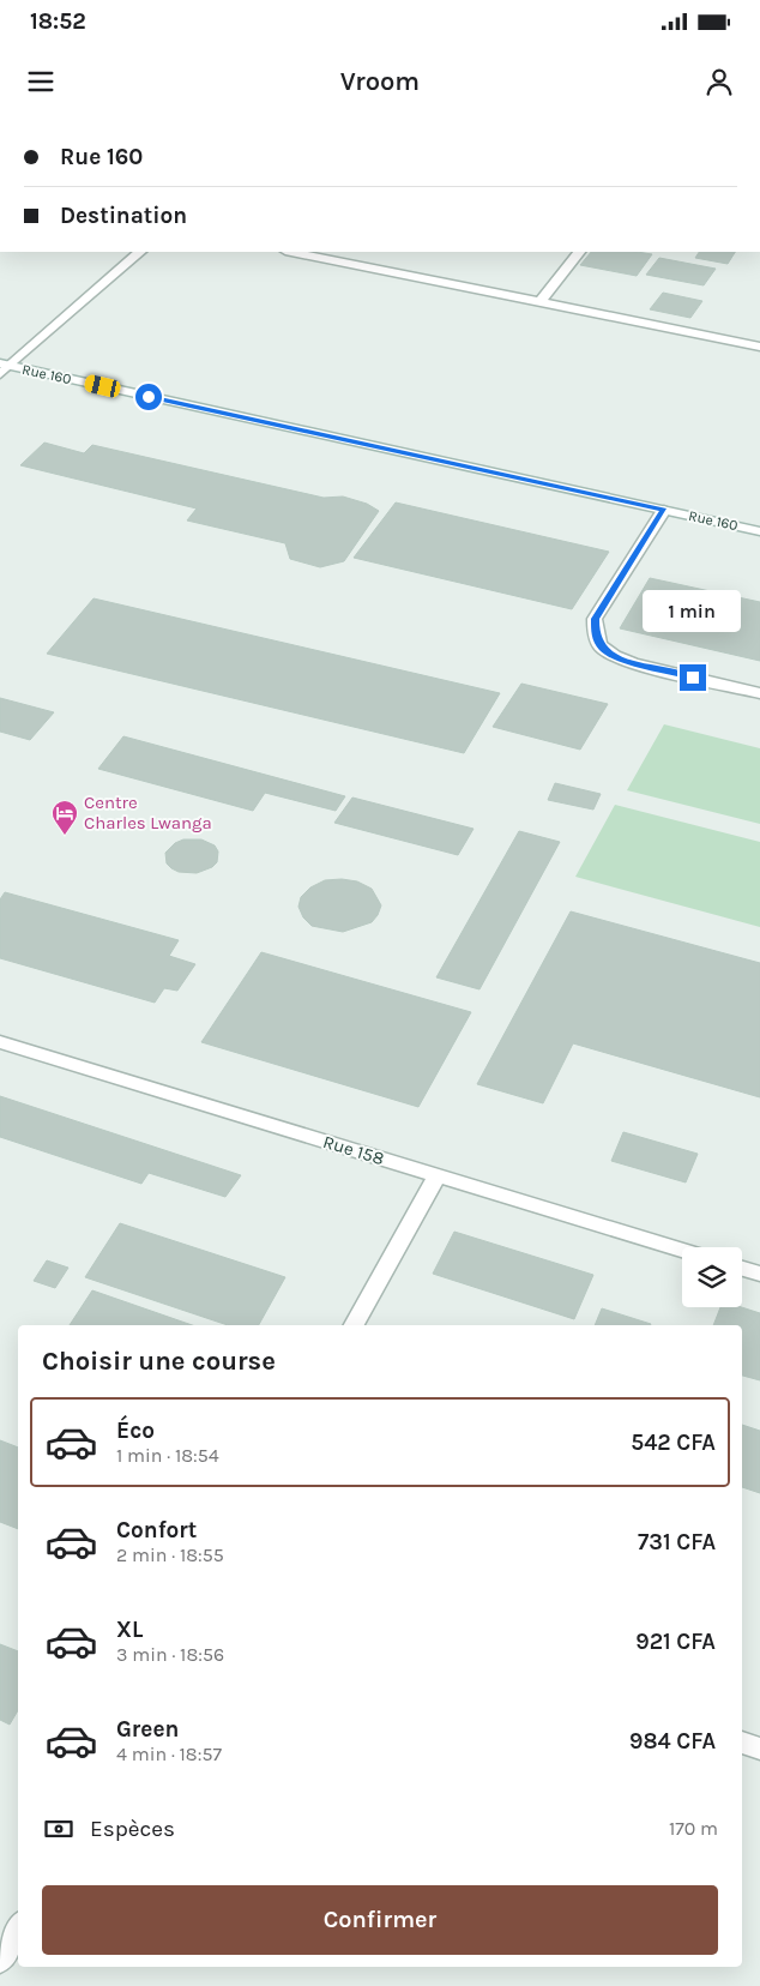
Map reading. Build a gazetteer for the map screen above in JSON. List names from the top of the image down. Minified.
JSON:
{"streets":{"street":["Rue 160","Rue 158"]},"places":{"hotel":["Centre Charles Lwanga"]},"page":{"status":"18:52","header":"Vroom","banner":["Rue 160","Destination"],"bubble":"1 min","heading":"Choisir une course","list":[{"name":"Éco","note":"1 min · 18:54","value":"542 CFA"},{"name":"Confort","note":"2 min · 18:55","value":"731 CFA"},{"name":"XL","note":"3 min · 18:56","value":"921 CFA"},{"name":"Green","note":"4 min · 18:57","value":"984 CFA"}],"pay":["Espèces","170 m"],"buttons":"Confirmer"}}
